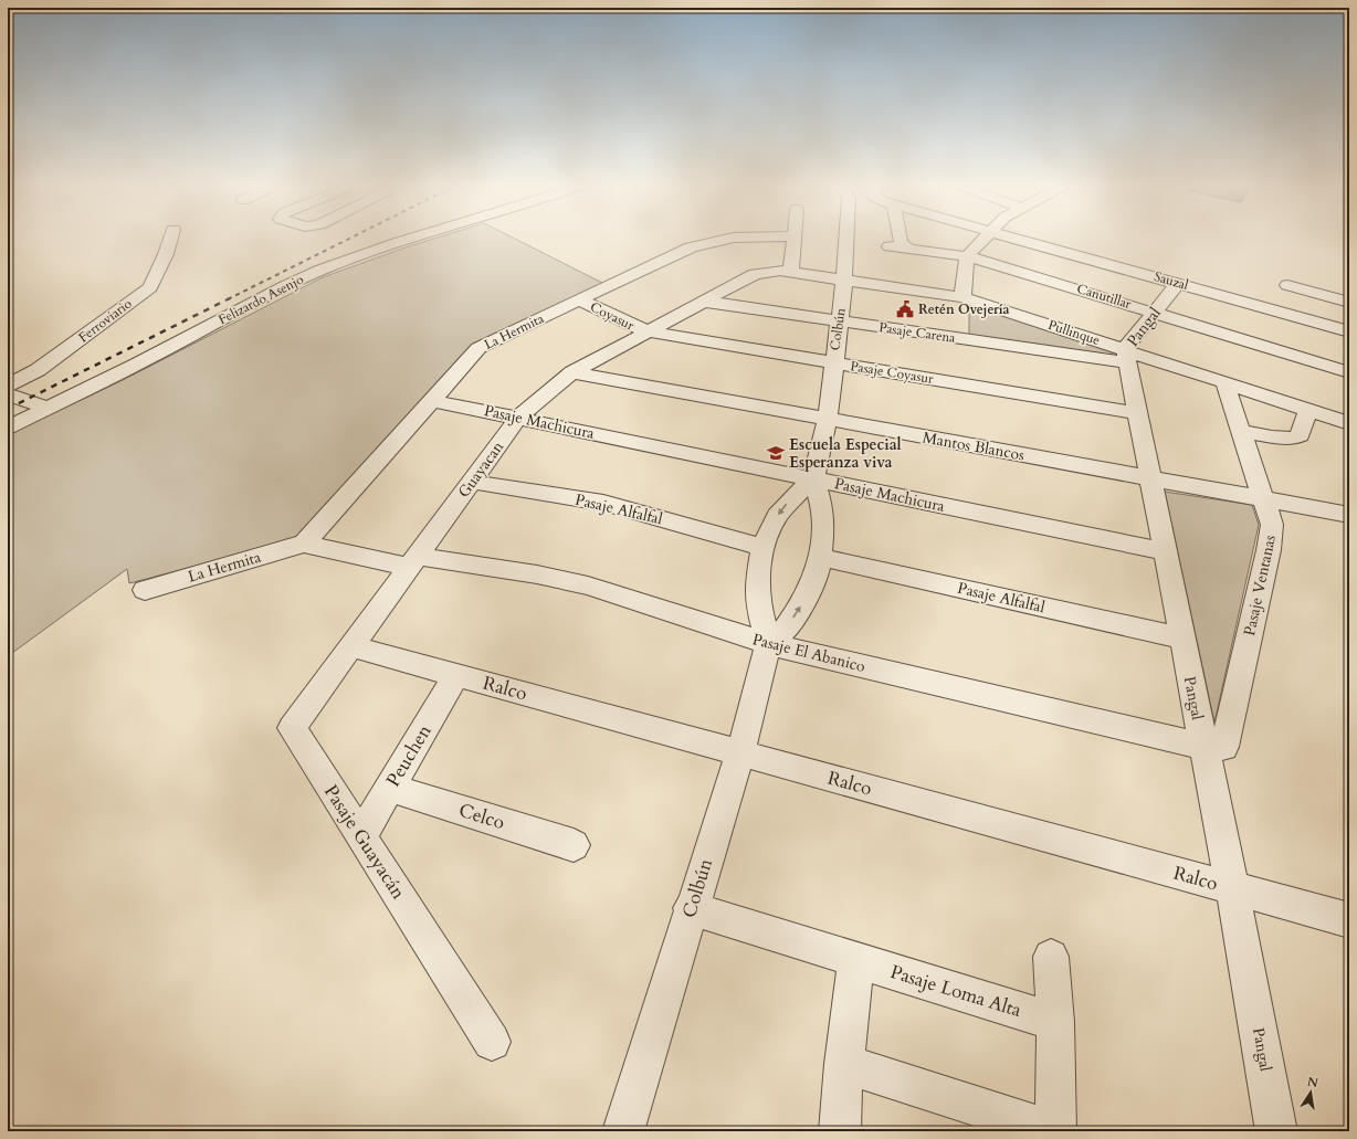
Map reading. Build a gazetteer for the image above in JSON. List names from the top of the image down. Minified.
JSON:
{"streets":{"street":["Sauzal","Canutillar","Felizardo Asenjo","Coyasur","Ferroviario","Pangal","Colbún","La Hermita","Pasaje Carena","Pullinque","Pasaje Coyasur","Pasaje Machicura","Mantos Blancos","Guayacan","Pasaje Alfalfal","Pasaje Ventanas","Pasaje El Abanico","Ralco","Peuchen","Celco","Pasaje Guayacán","Pasaje Loma Alta"]},"crossings":[["Sauzal","Pangal"],["Canutillar","Pangal"],["Coyasur","La Hermita"],["Coyasur","Pasaje Coyasur"],["Coyasur","Guayacan"],["Pangal","Pasaje Carena"],["Pangal","Pullinque"],["Pangal","Pasaje Coyasur"],["Pangal","Pasaje Machicura"],["Pangal","Mantos Blancos"],["Pangal","Pasaje Alfalfal"],["Pangal","Pasaje Ventanas"],["Pangal","Pasaje El Abanico"],["Pangal","Ralco"],["Colbún","Pasaje Carena"],["Colbún","Pullinque"],["Colbún","Pasaje Coyasur"],["Colbún","Pasaje Machicura"],["Colbún","Mantos Blancos"],["Colbún","Pasaje Alfalfal"],["Colbún","Pasaje El Abanico"],["Colbún","Ralco"],["Colbún","Pasaje Loma Alta"],["La Hermita","Pasaje Machicura"],["La Hermita","Guayacan"],["La Hermita","Pasaje El Abanico"],["Pasaje Carena","Pullinque"],["Pasaje Carena","Guayacan"],["Pullinque","Guayacan"],["Pullinque","Pasaje Ventanas"],["Pasaje Coyasur","Guayacan"],["Pasaje Machicura","Guayacan"],["Mantos Blancos","Guayacan"],["Mantos Blancos","Pasaje Ventanas"],["Guayacan","Pasaje Alfalfal"],["Guayacan","Pasaje El Abanico"],["Guayacan","Ralco"],["Guayacan","Pasaje Guayacán"],["Pasaje Ventanas","Pasaje El Abanico"],["Ralco","Peuchen"],["Ralco","Pasaje Guayacán"],["Peuchen","Celco"],["Peuchen","Pasaje Guayacán"]],"places":{"public building":["Retén Ovejería"],"school or university":["Escuela Especial Esperanza viva"]},"north":"top"}
